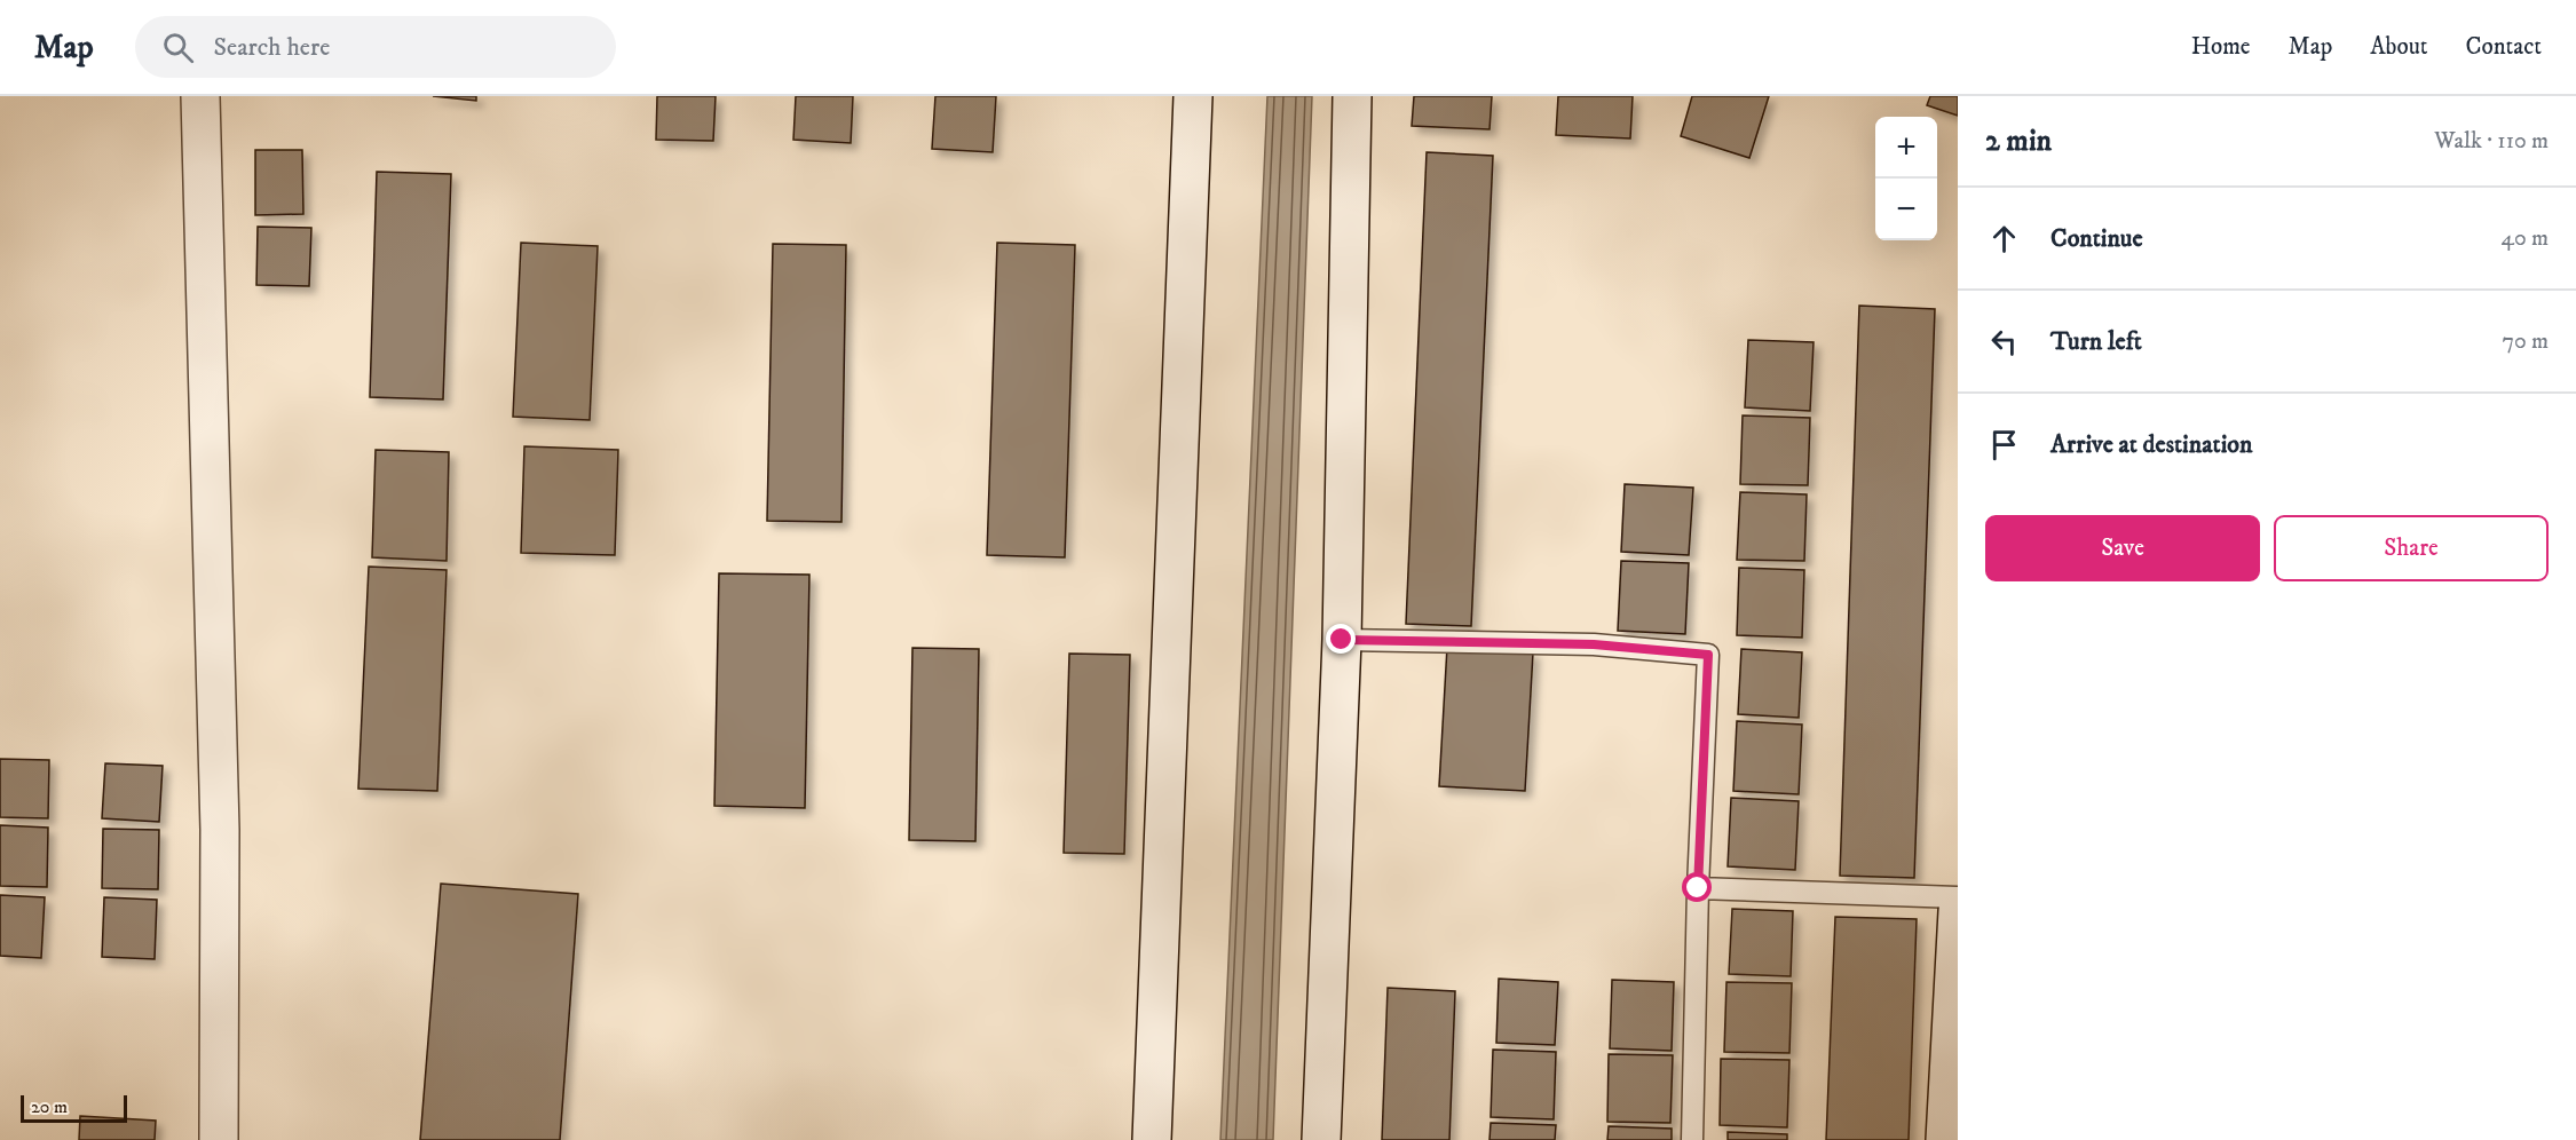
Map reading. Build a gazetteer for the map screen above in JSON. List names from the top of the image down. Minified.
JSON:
{"scale_bar":"20 m","page":{"header":"Map","search":"Search here","nav":["Home","Map","About","Contact"],"heading":["2 min","Walk · 110 m"],"map_buttons":["+","−"],"list":[["Continue","40 m"],["Turn left","70 m"],"Arrive at destination"],"buttons":["Save","Share"],"scale":"20 m"}}
